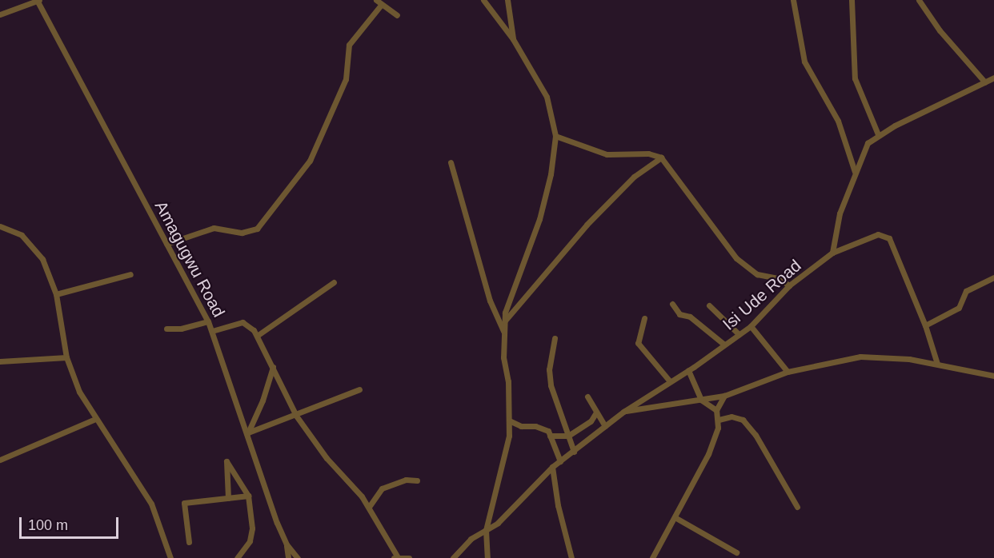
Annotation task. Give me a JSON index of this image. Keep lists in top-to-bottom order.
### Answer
{
  "streets": {
    "street": ["Amagugwu Road", "Isi Ude Road"]
  },
  "scale_bar": "100 m"
}
